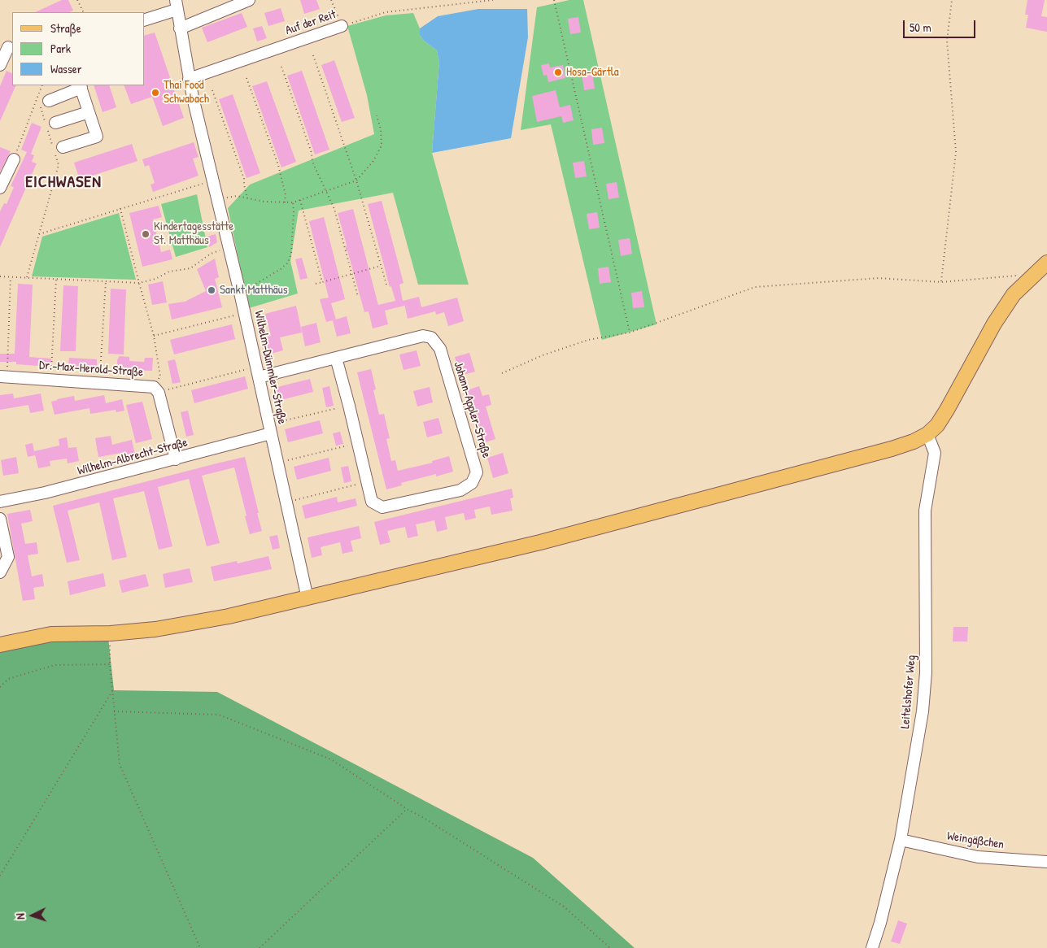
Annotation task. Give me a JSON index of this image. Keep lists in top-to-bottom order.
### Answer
{
  "streets": {
    "street": [
      "Auf der Reit",
      "Wilhelm-Dümmler-Straße",
      "Dr.-Max-Herold-Straße",
      "Johann-Appler-Straße",
      "Wilhelm-Albrecht-Straße",
      "Leitelshofer Weg",
      "Weingäßchen"
    ]
  },
  "crossings": [
    ["Auf der Reit", "Wilhelm-Dümmler-Straße"],
    ["Wilhelm-Dümmler-Straße", "Johann-Appler-Straße"],
    ["Wilhelm-Dümmler-Straße", "Wilhelm-Albrecht-Straße"],
    ["Leitelshofer Weg", "Weingäßchen"]
  ],
  "districts": ["EICHWASEN"],
  "places": [
    "Hosa-Gärtla",
    "Thai Food Schwabach",
    "Kindertagesstätte St. Matthäus",
    "Sankt Matthäus"
  ],
  "legend": ["Straße", "Park", "Wasser"],
  "scale_bar": "50 m",
  "north": "left"
}
